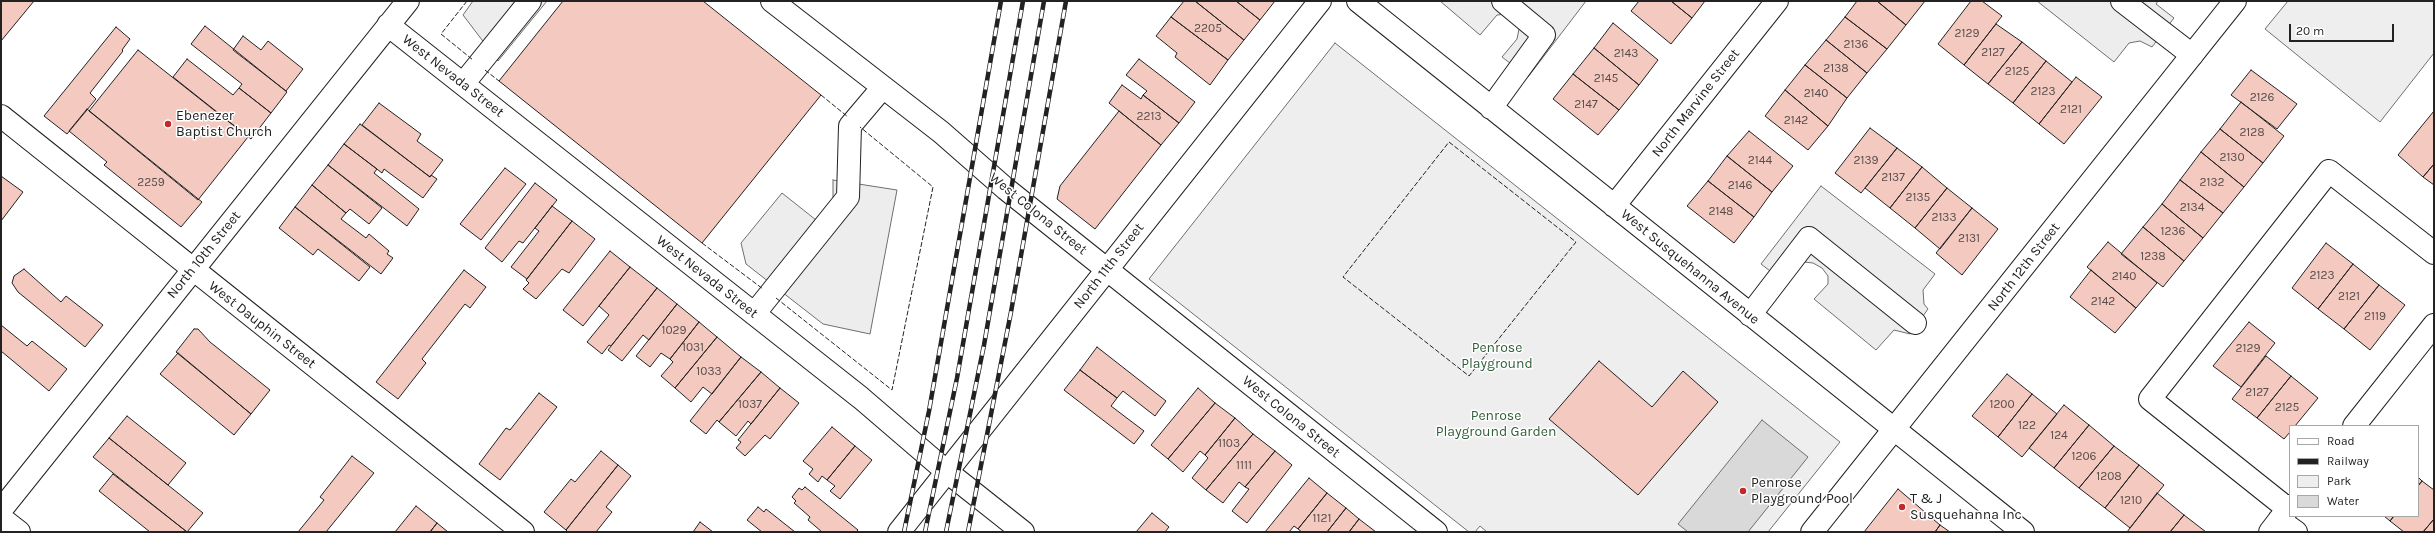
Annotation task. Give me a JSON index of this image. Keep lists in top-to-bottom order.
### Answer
{
  "streets": {
    "street": [
      "West Nevada Street",
      "North Marvine Street",
      "West Colona Street",
      "North 10th Street",
      "North 11th Street",
      "West Susquehanna Avenue",
      "North 12th Street",
      "West Dauphin Street"
    ]
  },
  "crossings": [
    ["West Nevada Street", "North 10th Street"],
    ["West Nevada Street", "North 11th Street"],
    ["North Marvine Street", "West Susquehanna Avenue"],
    ["West Colona Street", "North 11th Street"],
    ["North 10th Street", "West Dauphin Street"],
    ["West Susquehanna Avenue", "North 12th Street"]
  ],
  "parks": ["Penrose Playground", "Penrose Playground Garden"],
  "places": ["Ebenezer Baptist Church", "Penrose Playground Pool", "T & J Susquehanna Inc"],
  "house_numbers": [
    "2205",
    "2129",
    "2136",
    "2127",
    "2143",
    "2138",
    "2125",
    "2145",
    "2123",
    "2140",
    "2126",
    "2147",
    "2121",
    "2213",
    "2142",
    "2128",
    "2130",
    "2144",
    "2139",
    "2137",
    "2259",
    "2132",
    "2146",
    "2135",
    "2134",
    "2148",
    "2133",
    "1236",
    "2131",
    "1238",
    "2123",
    "2140",
    "2121",
    "2142",
    "2119",
    "1029",
    "1031",
    "2129",
    "1033",
    "2127",
    "1037",
    "1200",
    "2125",
    "122",
    "124",
    "1103",
    "1206",
    "1111",
    "1208",
    "1210",
    "1121"
  ],
  "legend": [
    "Road",
    "Railway",
    "Park",
    "Water"
  ],
  "scale_bar": "20 m"
}
